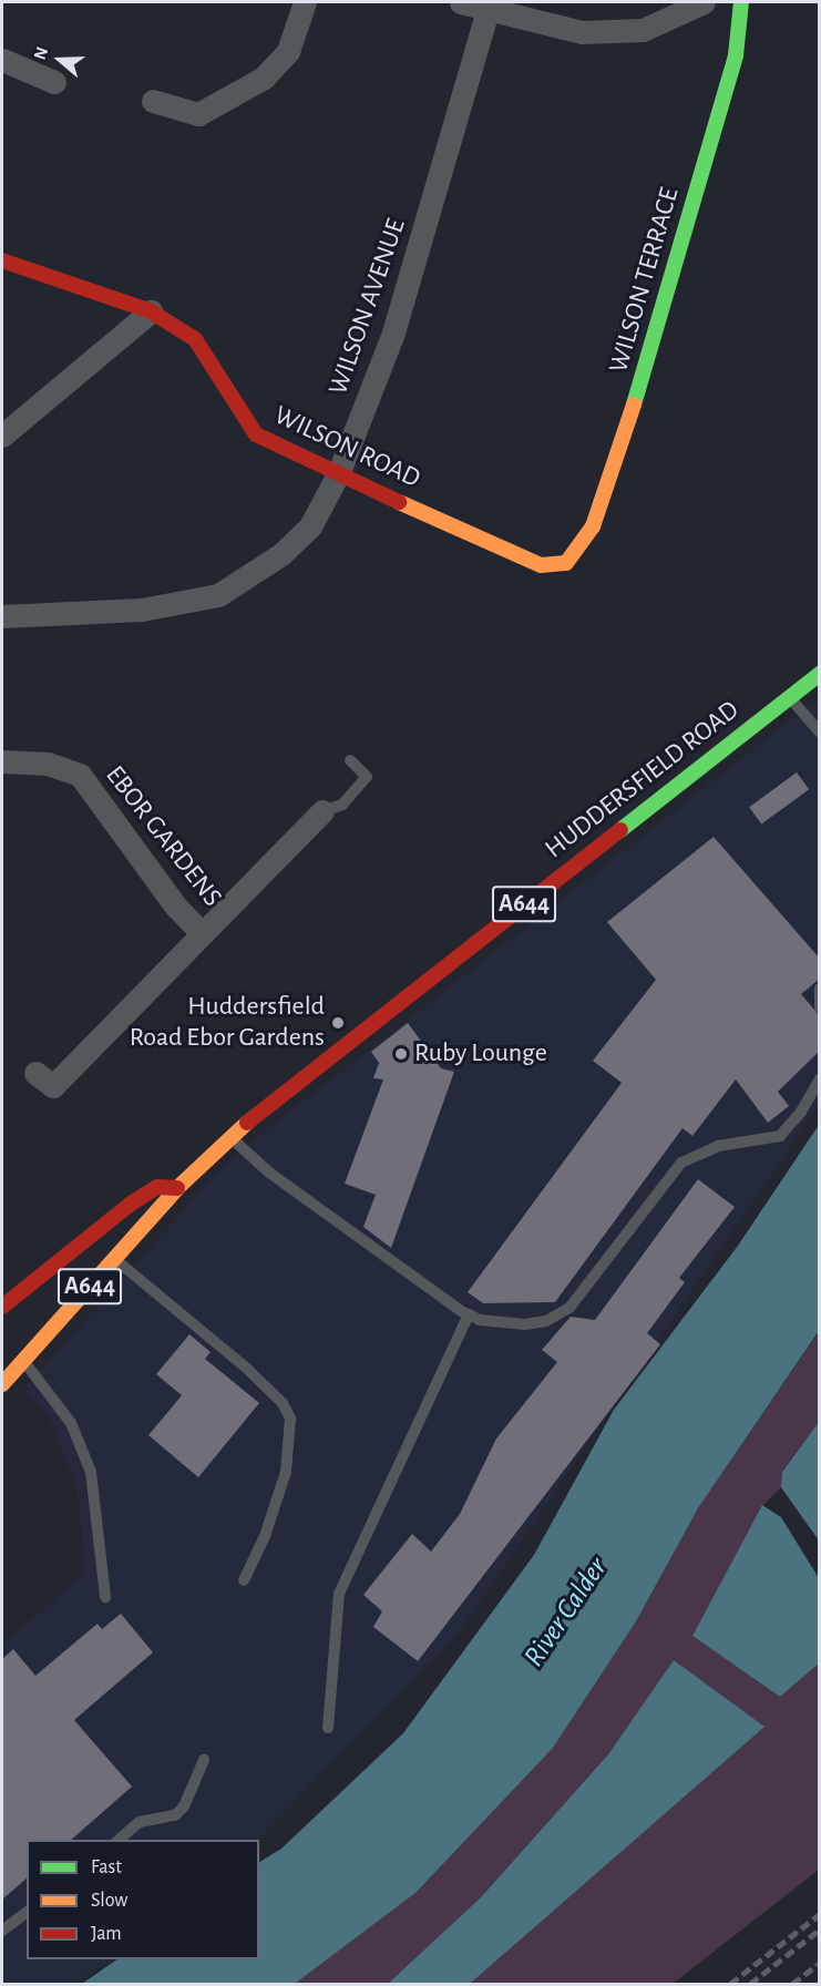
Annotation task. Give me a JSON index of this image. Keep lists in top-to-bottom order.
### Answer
{
  "streets": {
    "main road": [
      "WILSON TERRACE",
      "WILSON ROAD",
      "HUDDERSFIELD ROAD",
      "A644"
    ],
    "street": ["WILSON AVENUE", "EBOR GARDENS"]
  },
  "crossings": [
    ["WILSON TERRACE", "WILSON ROAD"],
    ["WILSON AVENUE", "WILSON ROAD"]
  ],
  "water": ["River Calder"],
  "places": ["Huddersfield Road Ebor Gardens", "Ruby Lounge"],
  "legend": ["Fast", "Slow", "Jam"],
  "north": "left"
}
